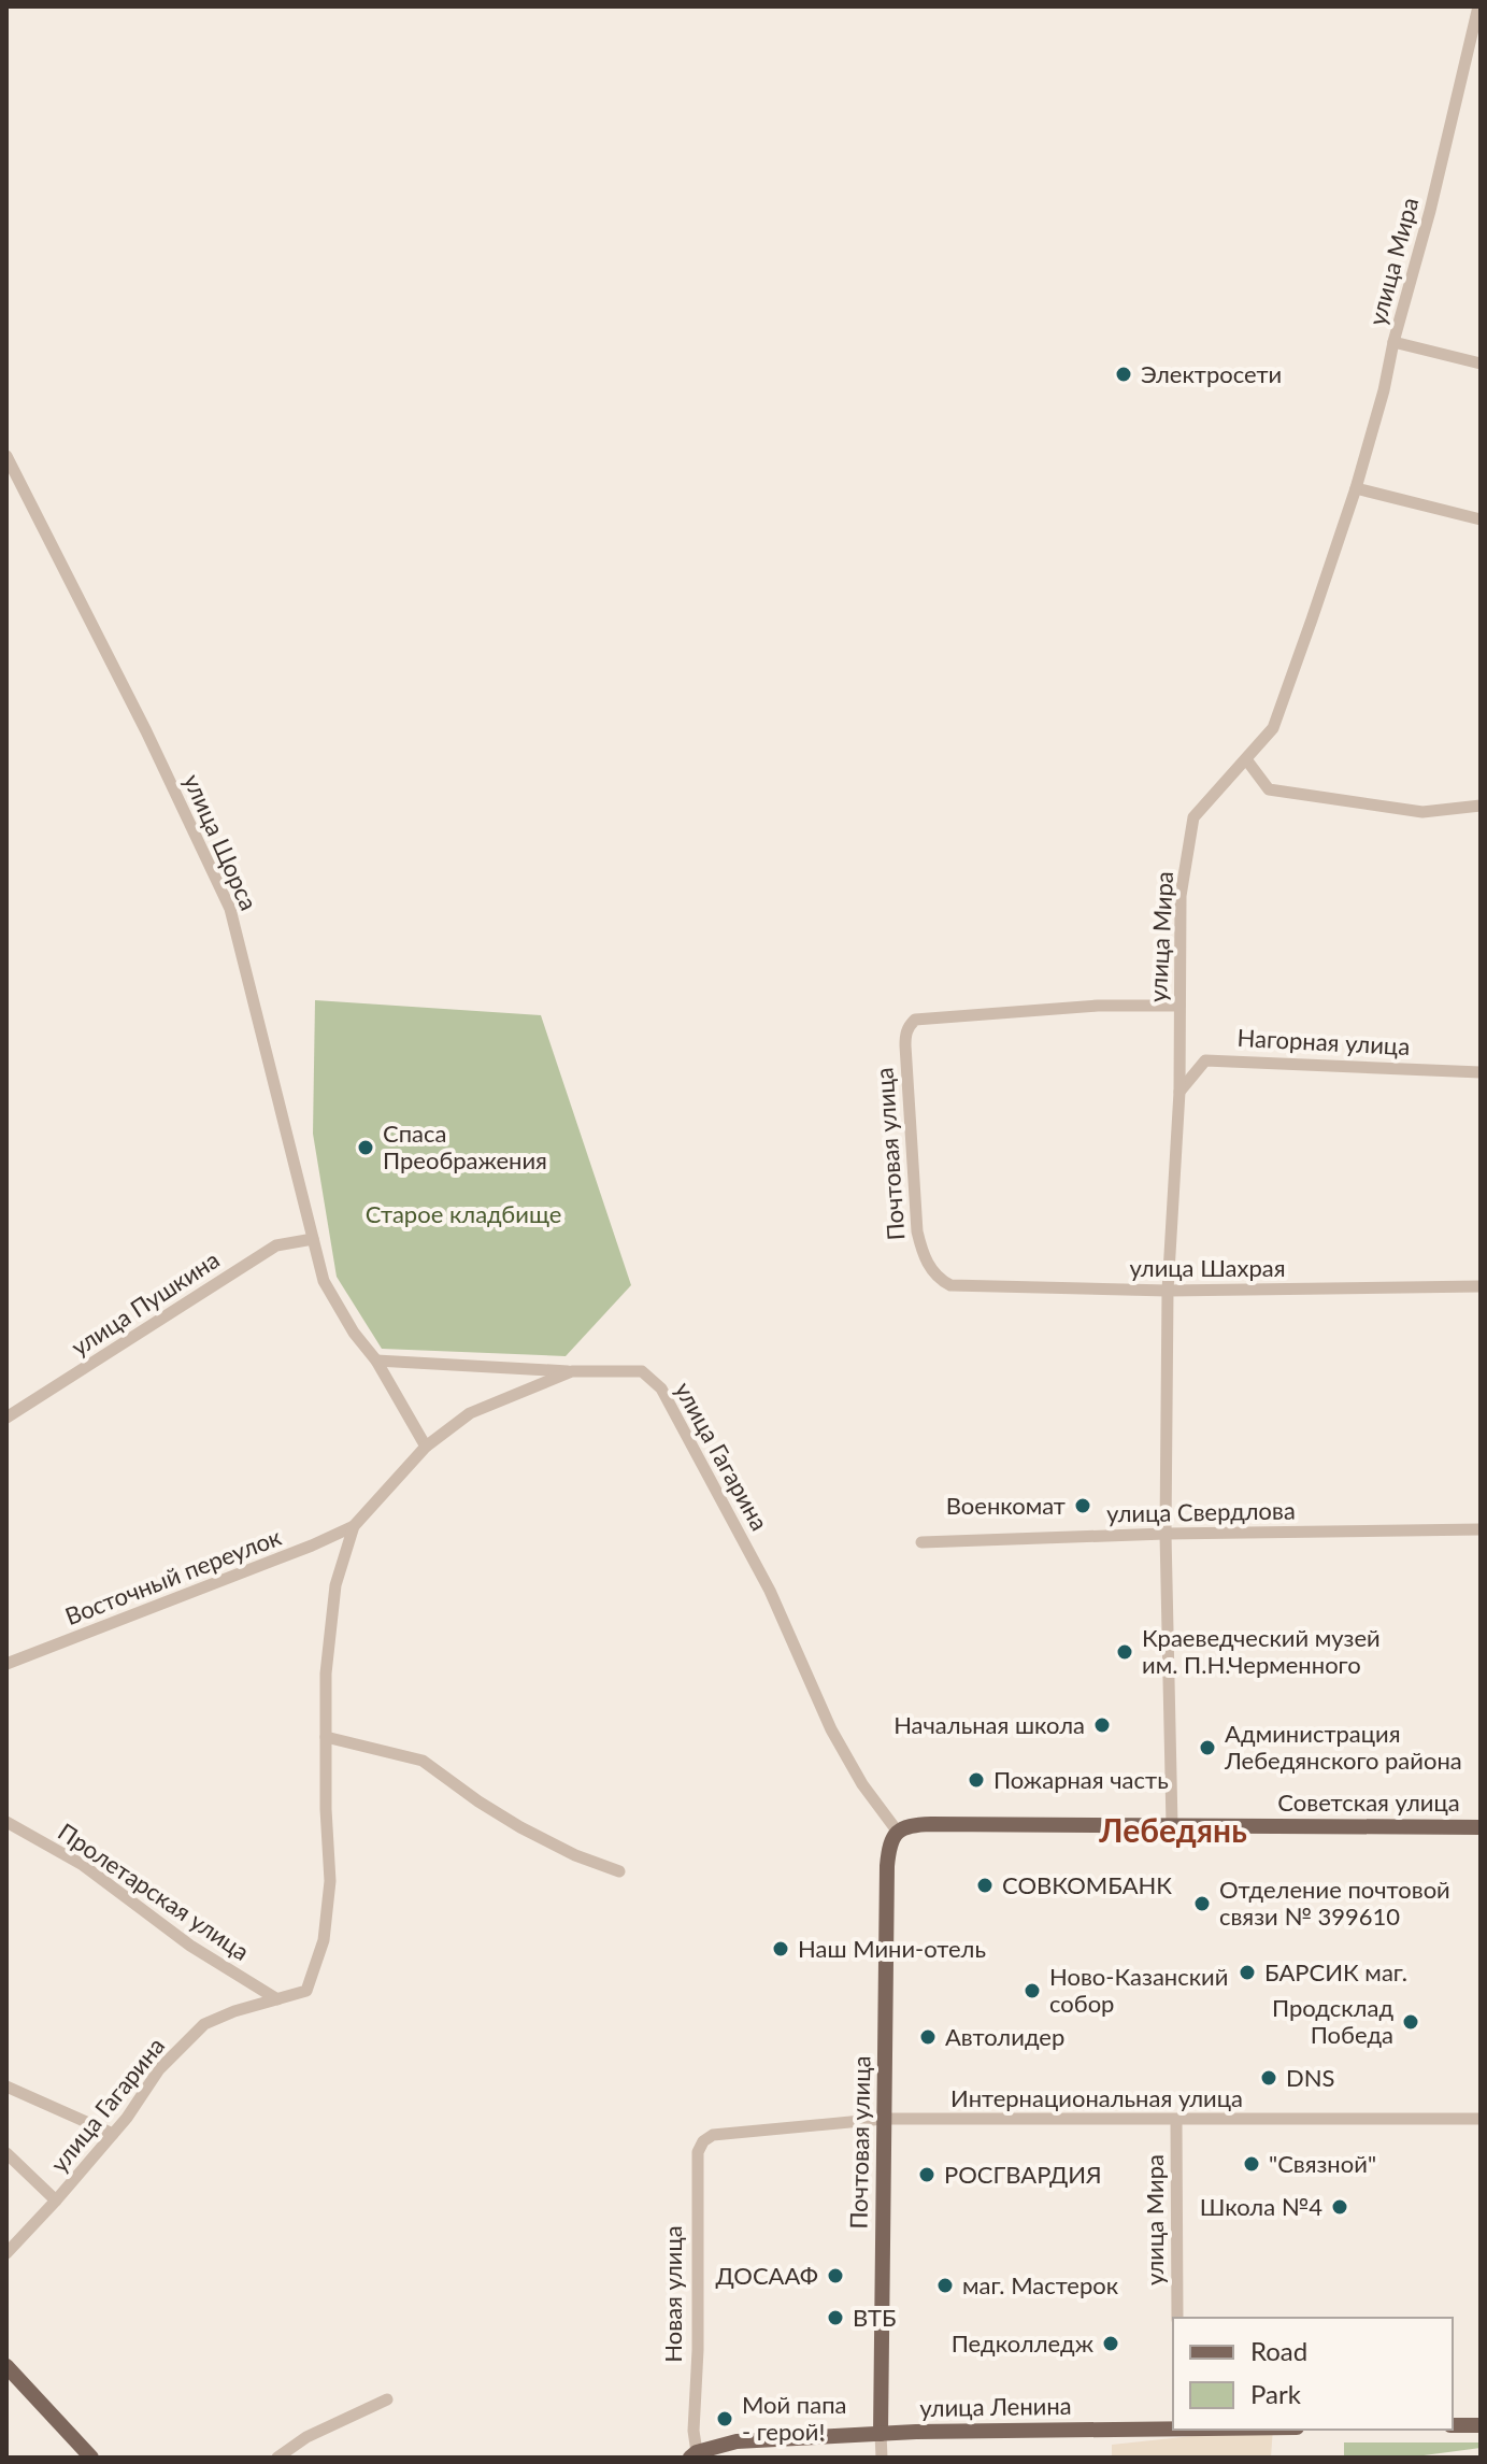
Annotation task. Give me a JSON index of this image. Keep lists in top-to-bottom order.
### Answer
{
  "streets": {
    "main road": ["Почтовая улица", "Советская улица", "улица Ленина"],
    "street": [
      "улица Мира",
      "улица Щорса",
      "Нагорная улица",
      "улица Шахрая",
      "улица Пушкина",
      "улица Гагарина",
      "улица Свердлова",
      "Восточный переулок",
      "Пролетарская улица",
      "Интернациональная улица",
      "Новая улица"
    ]
  },
  "crossings": [
    ["улица Мира", "Нагорная улица"],
    ["улица Мира", "Почтовая улица"],
    ["улица Мира", "улица Шахрая"],
    ["улица Мира", "улица Свердлова"],
    ["улица Мира", "Советская улица"],
    ["улица Мира", "Интернациональная улица"],
    ["улица Щорса", "улица Пушкина"],
    ["улица Щорса", "улица Гагарина"],
    ["Почтовая улица", "улица Шахрая"],
    ["Почтовая улица", "улица Гагарина"],
    ["Почтовая улица", "Советская улица"],
    ["Почтовая улица", "Интернациональная улица"],
    ["Почтовая улица", "улица Ленина"],
    ["улица Гагарина", "Восточный переулок"],
    ["улица Гагарина", "Советская улица"],
    ["улица Гагарина", "Пролетарская улица"],
    ["Интернациональная улица", "Новая улица"],
    ["Новая улица", "улица Ленина"]
  ],
  "districts": ["Лебедянь"],
  "parks": ["Старое кладбище"],
  "places": [
    "Электросети",
    "Спаса Преображения",
    "Военкомат",
    "Краеведческий музей им. П.Н.Черменного",
    "Начальная школа",
    "Администрация Лебедянского района",
    "Пожарная часть",
    "СОВКОМБАНК",
    "Отделение почтовой связи № 399610",
    "Наш Мини-отель",
    "БАРСИК маг.",
    "Ново-Казанский собор",
    "Продсклад Победа",
    "Автолидер",
    "DNS",
    "\"Связной\"",
    "РОСГВАРДИЯ",
    "Школа №4",
    "ДОСААФ",
    "маг. Мастерок",
    "ВТБ",
    "Педколледж",
    "Мой папа - герой!"
  ],
  "legend": ["Road", "Park"]
}
